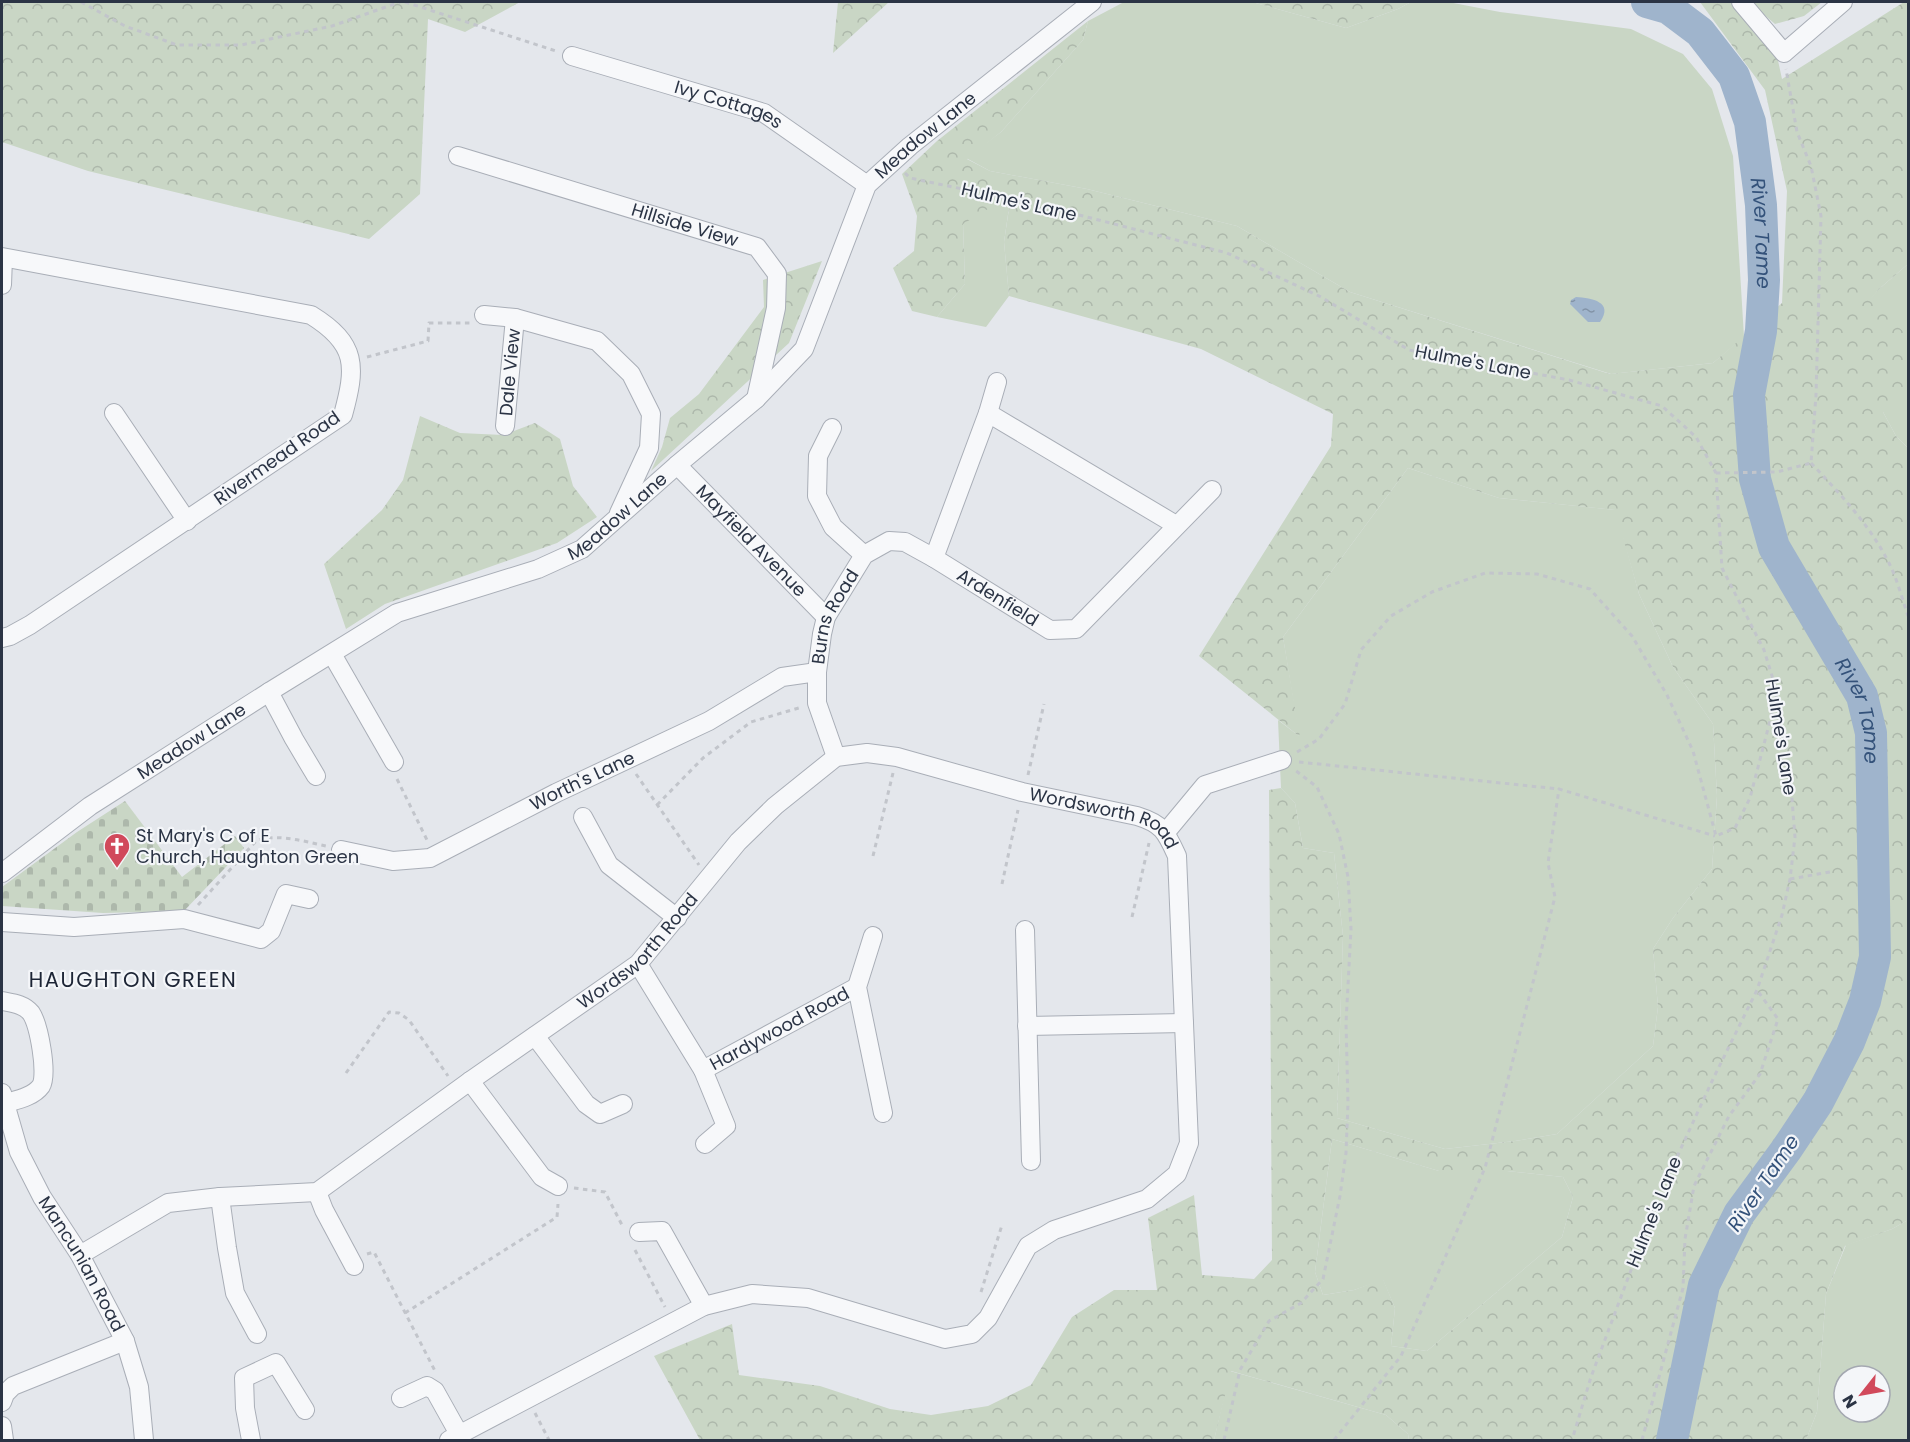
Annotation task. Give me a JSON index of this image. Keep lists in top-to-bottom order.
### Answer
{
  "streets": {
    "street": [
      "Ivy Cottages",
      "Meadow Lane",
      "Hillside View",
      "Dale View",
      "Rivermead Road",
      "Mayfield Avenue",
      "Ardenfield",
      "Burns Road",
      "Worth's Lane",
      "Wordsworth Road",
      "Hardywood Road",
      "Mancunian Road"
    ],
    "path": ["Hulme's Lane"]
  },
  "crossings": [
    ["Ivy Cottages", "Meadow Lane"],
    ["Meadow Lane", "Hulme's Lane"],
    ["Meadow Lane", "Hillside View"],
    ["Meadow Lane", "Dale View"],
    ["Meadow Lane", "Mayfield Avenue"],
    ["Mayfield Avenue", "Burns Road"],
    ["Ardenfield", "Burns Road"],
    ["Burns Road", "Worth's Lane"],
    ["Burns Road", "Wordsworth Road"]
  ],
  "districts": ["HAUGHTON GREEN"],
  "water": ["River Tame"],
  "places": {
    "church": ["St Mary's C of E Church, Haughton Green"]
  },
  "north": "bottom left"
}
